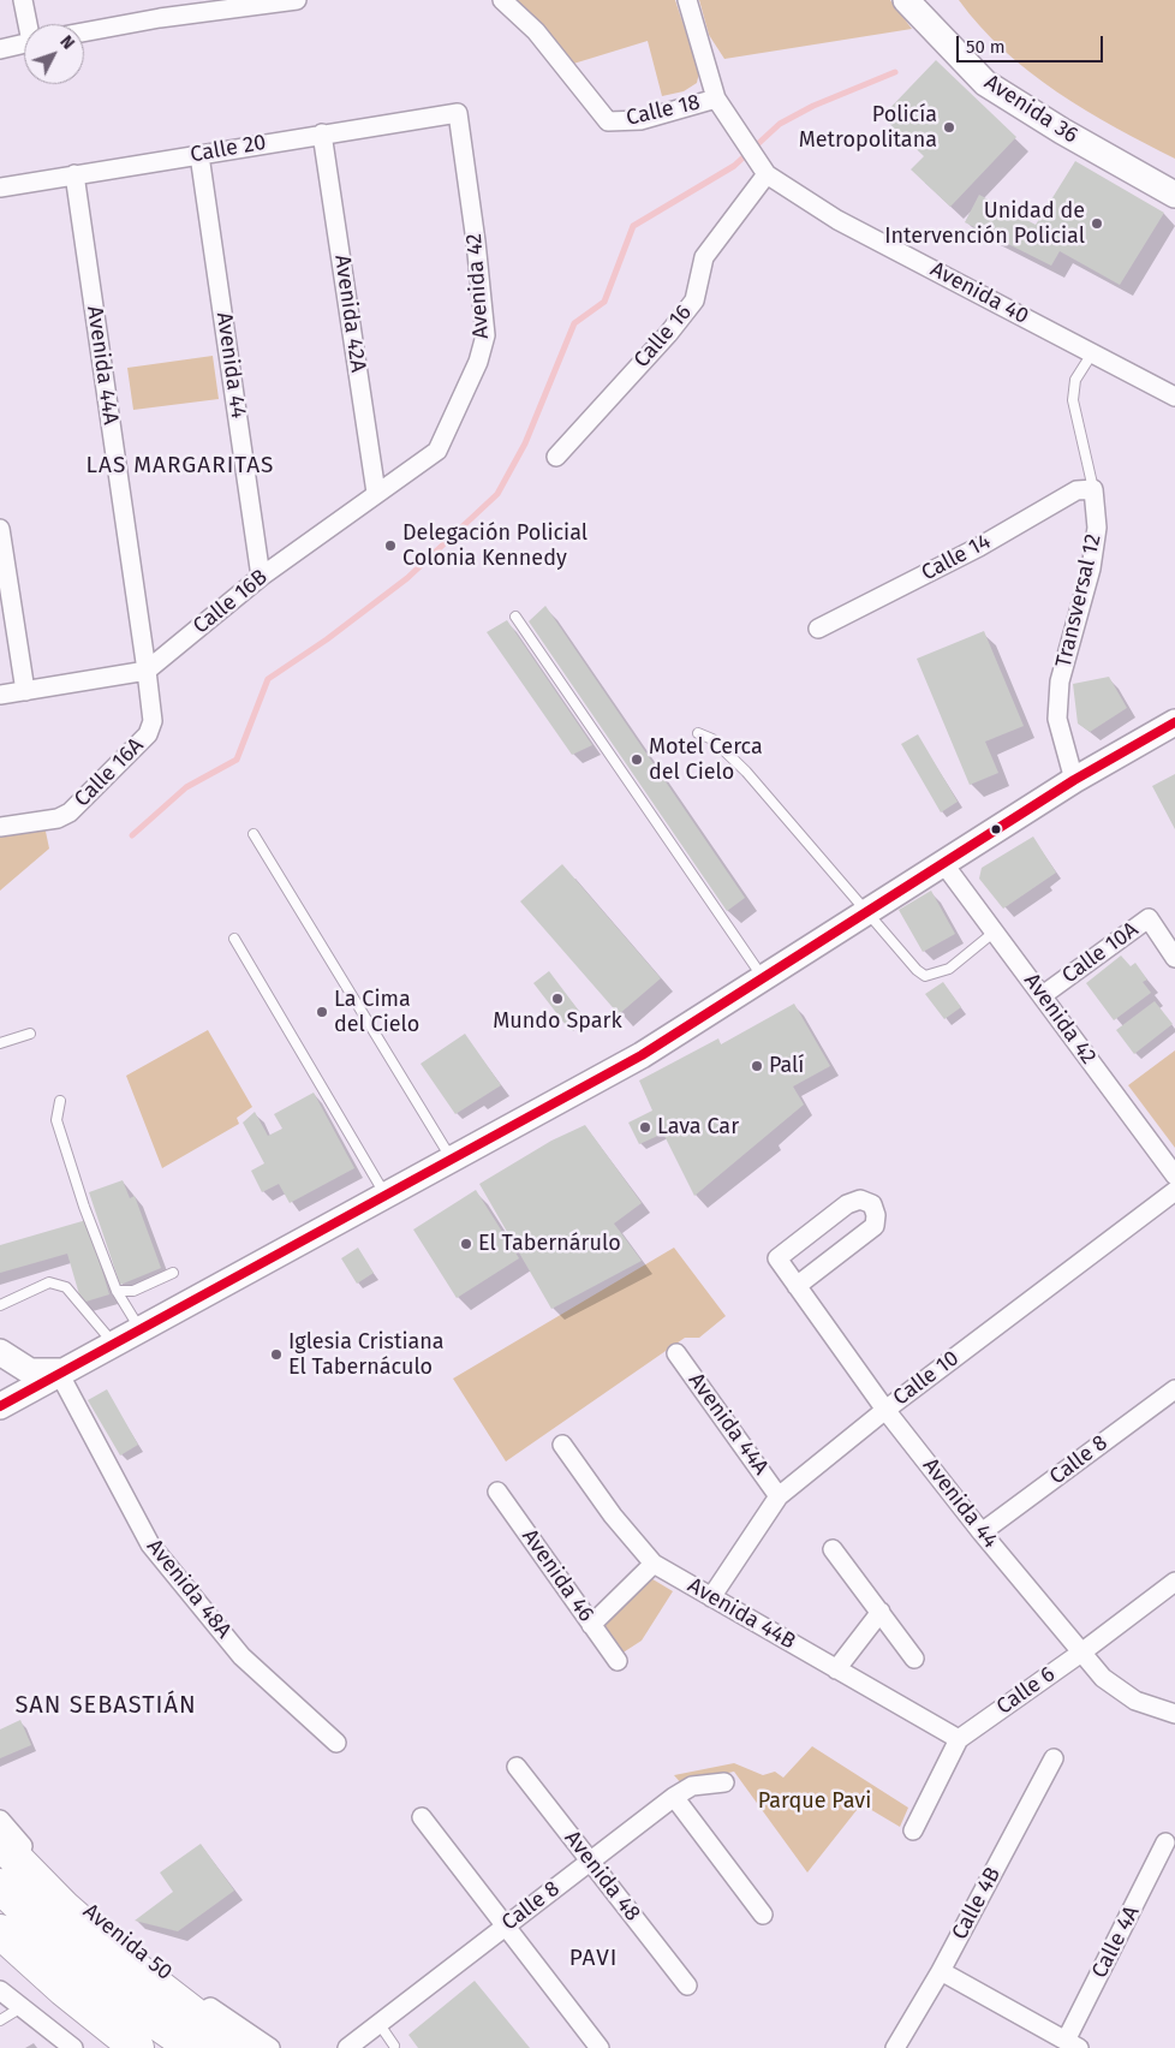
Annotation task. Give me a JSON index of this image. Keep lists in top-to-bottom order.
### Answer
{
  "streets": {
    "main road": ["Avenida 36"],
    "street": [
      "Calle 18",
      "Calle 20",
      "Avenida 42",
      "Avenida 40",
      "Avenida 42A",
      "Calle 16",
      "Avenida 44A",
      "Avenida 44",
      "Calle 14",
      "Transversal 12",
      "Calle 16B",
      "Calle 16A",
      "Calle 10A",
      "Calle 10",
      "Calle 8",
      "Avenida 46",
      "Avenida 48A",
      "Avenida 44B",
      "Calle 6",
      "Avenida 48",
      "Calle 4B",
      "Avenida 50",
      "Calle 4A"
    ]
  },
  "crossings": [
    ["Calle 18", "Avenida 40"],
    ["Calle 20", "Avenida 42"],
    ["Calle 20", "Avenida 42A"],
    ["Calle 20", "Avenida 44A"],
    ["Calle 20", "Avenida 44"],
    ["Avenida 42", "Calle 16B"],
    ["Avenida 42", "Calle 10A"],
    ["Avenida 40", "Calle 16"],
    ["Avenida 40", "Transversal 12"],
    ["Avenida 42A", "Calle 16B"],
    ["Avenida 44A", "Calle 16B"],
    ["Avenida 44A", "Calle 16A"],
    ["Avenida 44A", "Calle 10"],
    ["Avenida 44", "Calle 16B"],
    ["Avenida 44", "Calle 10"],
    ["Avenida 44", "Calle 8"],
    ["Avenida 44", "Calle 6"],
    ["Calle 14", "Transversal 12"],
    ["Calle 10", "Avenida 44B"],
    ["Calle 8", "Avenida 48"],
    ["Avenida 44B", "Calle 6"]
  ],
  "districts": ["LAS MARGARITAS", "SAN SEBASTIÁN", "PAVI"],
  "parks": ["Parque Pavi"],
  "places": [
    "Policía Metropolitana",
    "Unidad de Intervención Policial",
    "Delegación Policial Colonia Kennedy",
    "Motel Cerca del Cielo",
    "Mundo Spark",
    "La Cima del Cielo",
    "Palí",
    "Lava Car",
    "El Tabernárulo",
    "Iglesia Cristiana El Tabernáculo"
  ],
  "scale_bar": "50 m",
  "north": "top right"
}
